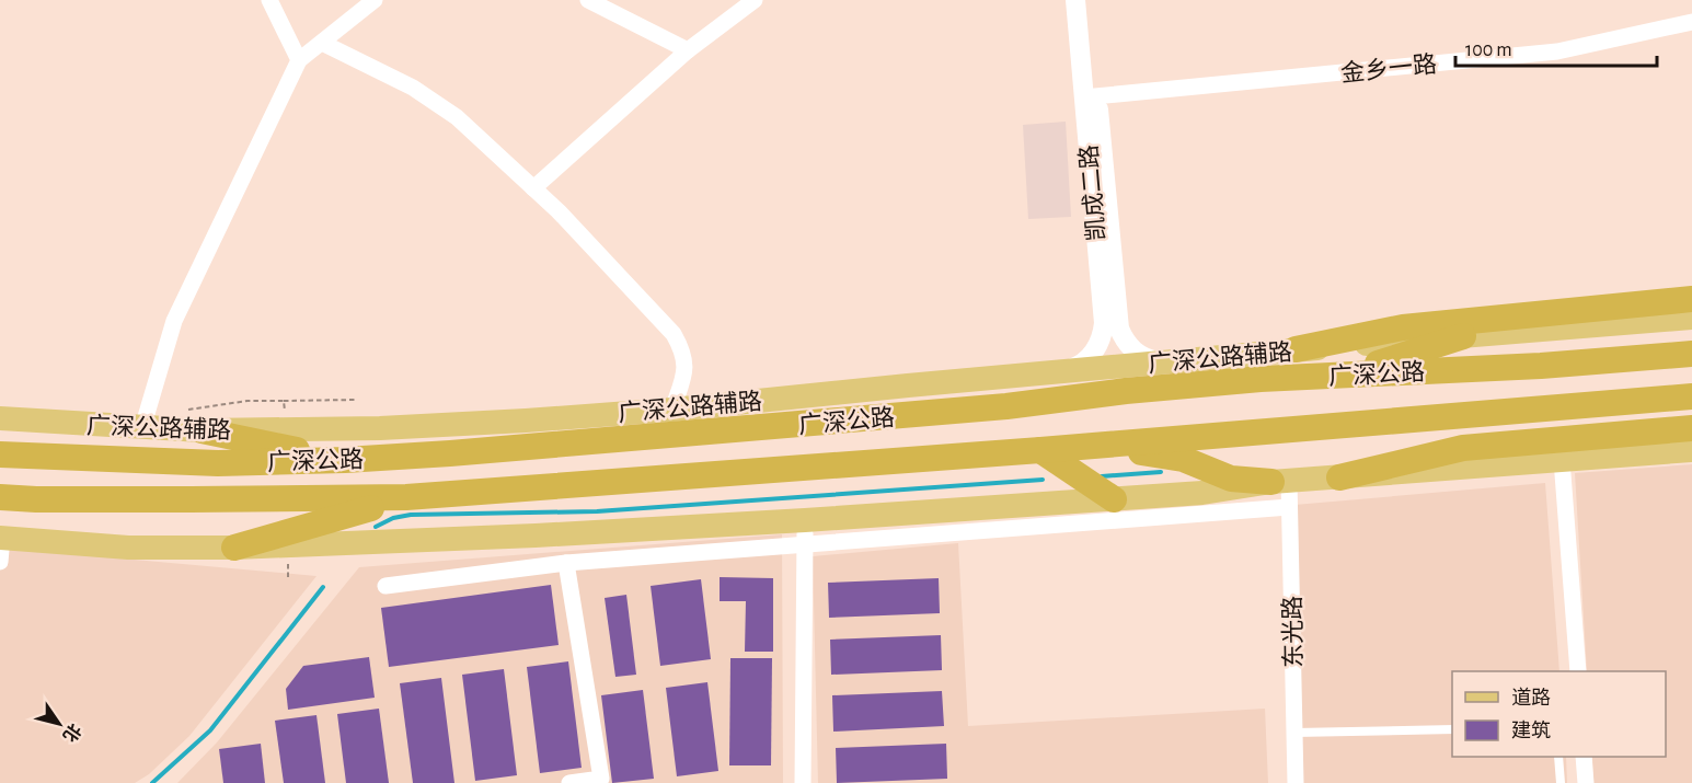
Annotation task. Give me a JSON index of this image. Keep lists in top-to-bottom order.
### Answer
{
  "streets": {
    "highway": ["广深公路"],
    "main road": ["广深公路辅路"],
    "street": ["金乡一路", "凯成二路", "东光路"]
  },
  "crossings": [
    ["金乡一路", "凯成二路"],
    ["凯成二路", "广深公路辅路"]
  ],
  "legend": ["道路", "建筑"],
  "scale_bar": "100 m",
  "north": "bottom right"
}
